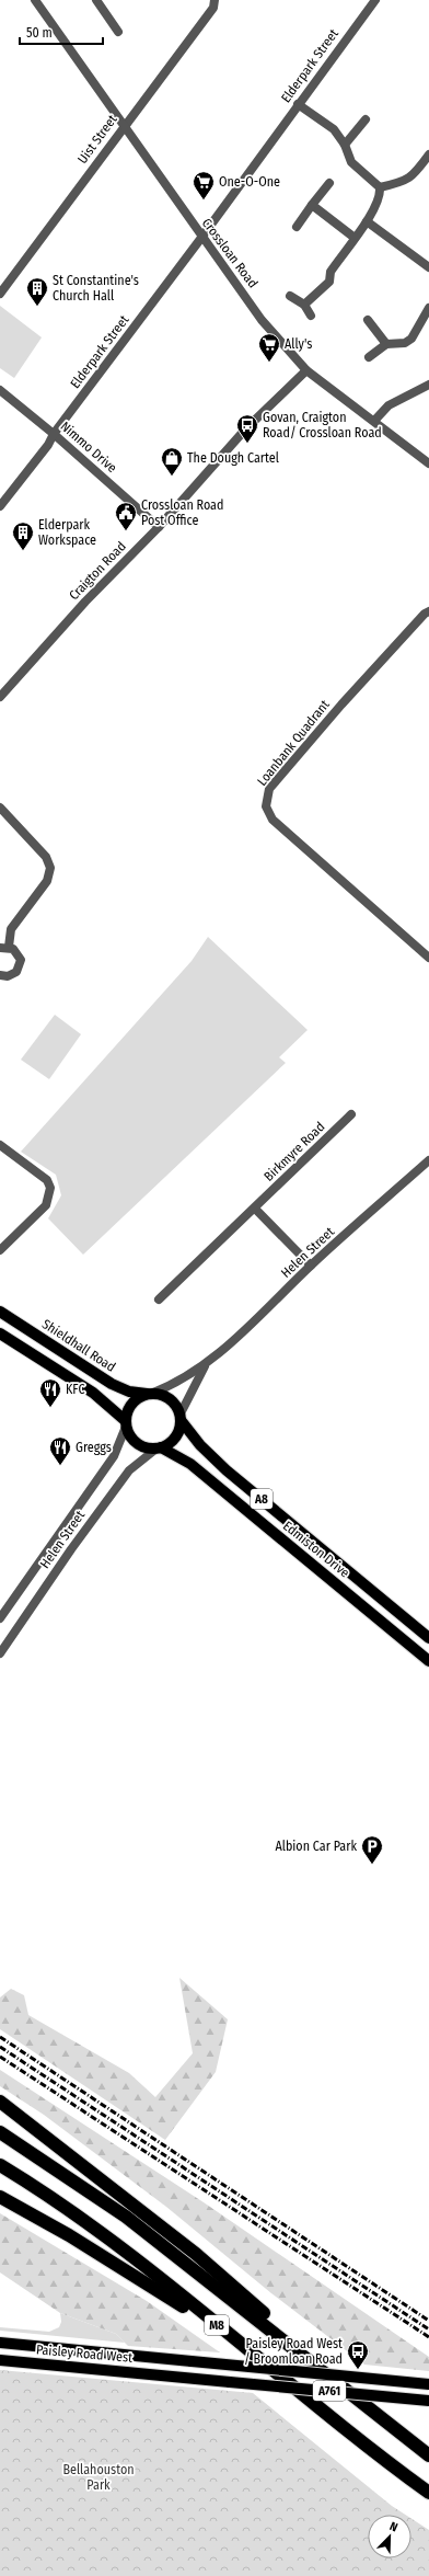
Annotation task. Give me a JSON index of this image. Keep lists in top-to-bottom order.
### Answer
{
  "streets": {
    "highway": ["M8"],
    "main road": [
      "Shieldhall Road",
      "A8",
      "Edmiston Drive",
      "Paisley Road West",
      "A761"
    ],
    "street": [
      "Elderpark Street",
      "Uist Street",
      "Crossloan Road",
      "Nimmo Drive",
      "Craigton Road",
      "Loanbank Quadrant",
      "Birkmyre Road",
      "Helen Street"
    ]
  },
  "crossings": [
    ["Elderpark Street", "Crossloan Road"],
    ["Elderpark Street", "Nimmo Drive"],
    ["Uist Street", "Crossloan Road"],
    ["Crossloan Road", "Craigton Road"],
    ["Nimmo Drive", "Craigton Road"],
    ["Helen Street", "Shieldhall Road"],
    ["Helen Street", "Edmiston Drive"],
    ["Shieldhall Road", "Edmiston Drive"]
  ],
  "parks": ["Bellahouston Park"],
  "places": {
    "supermarket": ["One-O-One", "Ally's"],
    "building": ["St Constantine's Church Hall", "Elderpark Workspace"],
    "bus stop": ["Govan, Craigton Road/ Crossloan Road", "Paisley Road West / Broomloan Road"],
    "shop": ["The Dough Cartel"],
    "public building": ["Crossloan Road Post Office"],
    "restaurant": ["KFC", "Greggs"],
    "parking": ["Albion Car Park"]
  },
  "scale_bar": "50 m",
  "north": "top right"
}
